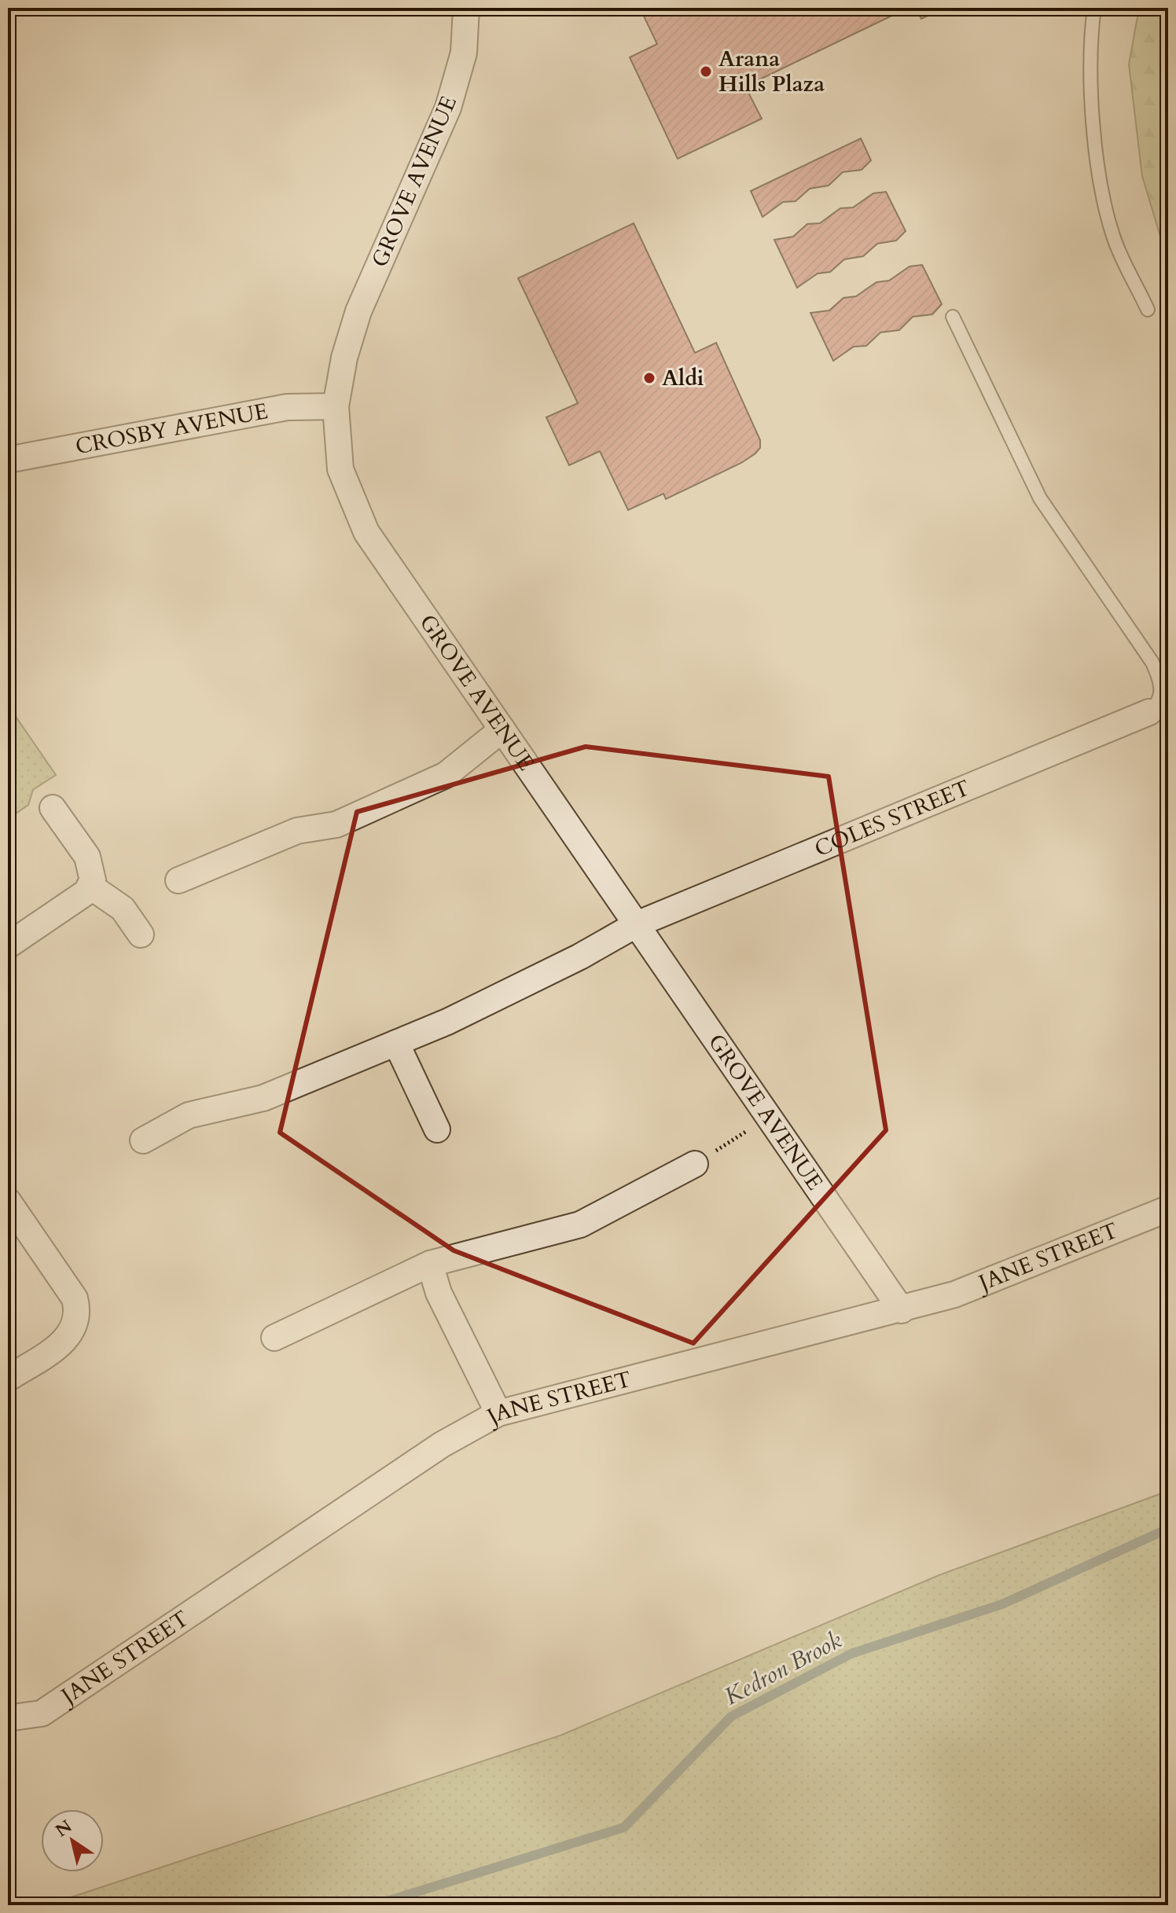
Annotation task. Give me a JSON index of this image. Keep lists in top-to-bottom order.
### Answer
{
  "streets": {
    "street": [
      "GROVE AVENUE",
      "CROSBY AVENUE",
      "COLES STREET",
      "JANE STREET"
    ]
  },
  "crossings": [
    ["GROVE AVENUE", "CROSBY AVENUE"],
    ["GROVE AVENUE", "COLES STREET"],
    ["GROVE AVENUE", "JANE STREET"]
  ],
  "water": ["Kedron Brook"],
  "places": ["Arana Hills Plaza", "Aldi"],
  "north": "top left"
}
